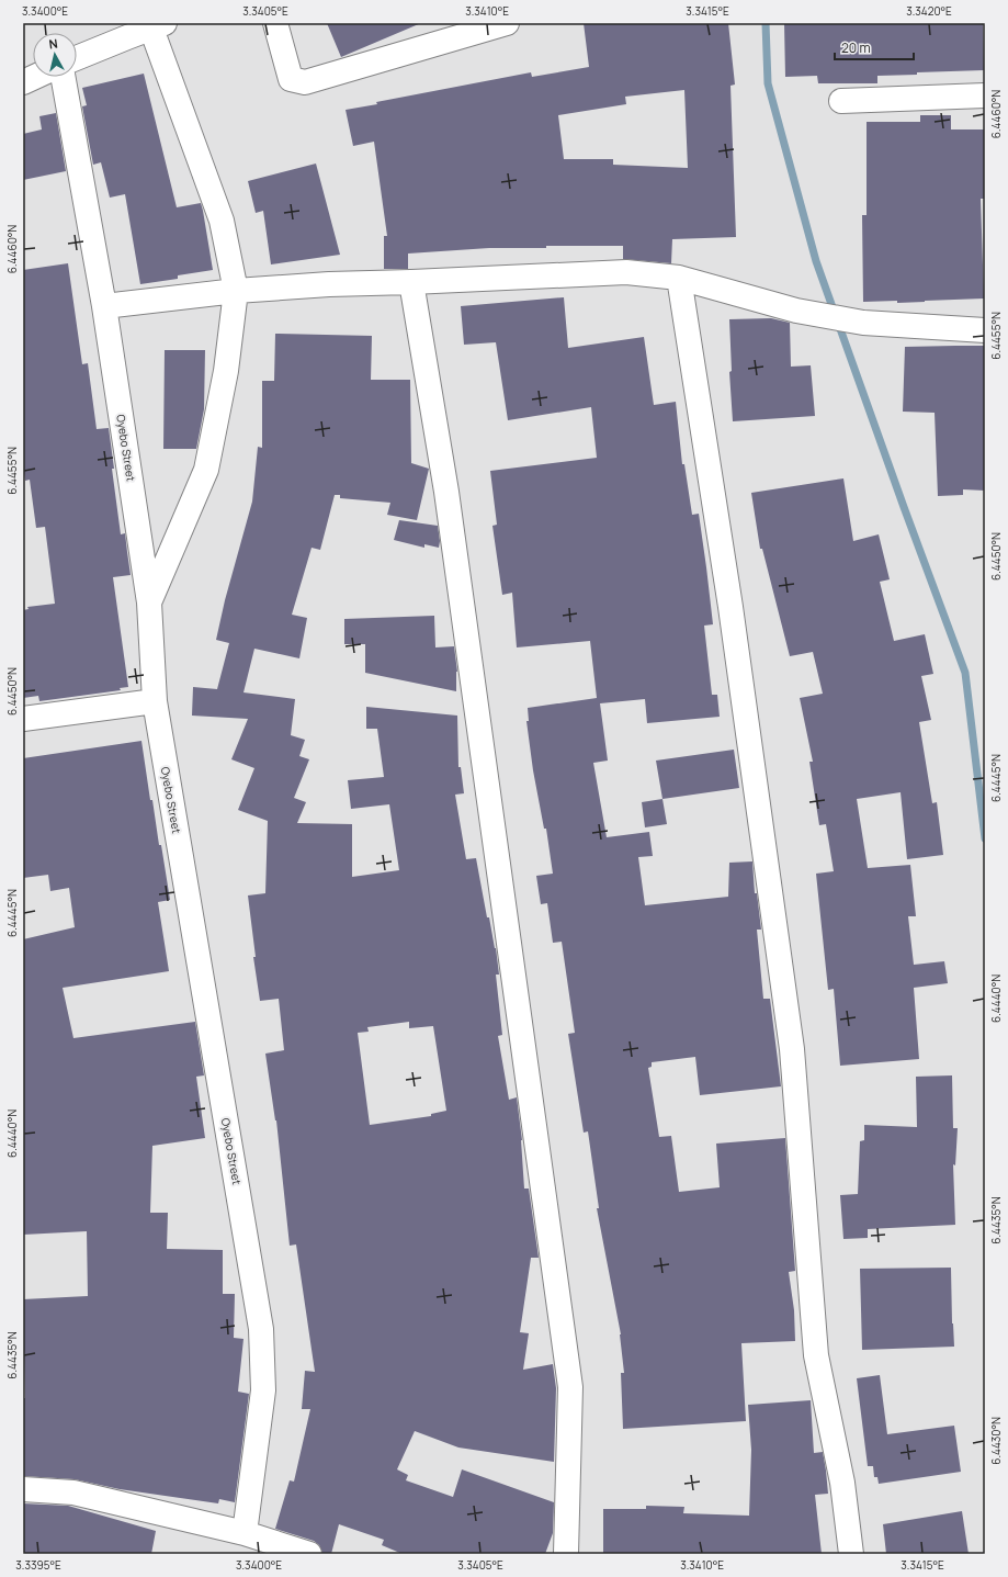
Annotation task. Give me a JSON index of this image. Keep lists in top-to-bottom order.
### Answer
{
  "streets": {
    "street": ["Oyebo Street"]
  },
  "scale_bar": "20 m",
  "north": "top",
  "coordinates": [
    "3.3400°E",
    "3.3405°E",
    "3.3410°E",
    "3.3415°E",
    "3.3420°E",
    "6.4460°N",
    "6.4455°N",
    "6.4450°N",
    "6.4445°N",
    "6.4440°N",
    "6.4435°N",
    "6.4430°N",
    "3.3395°E"
  ]
}
